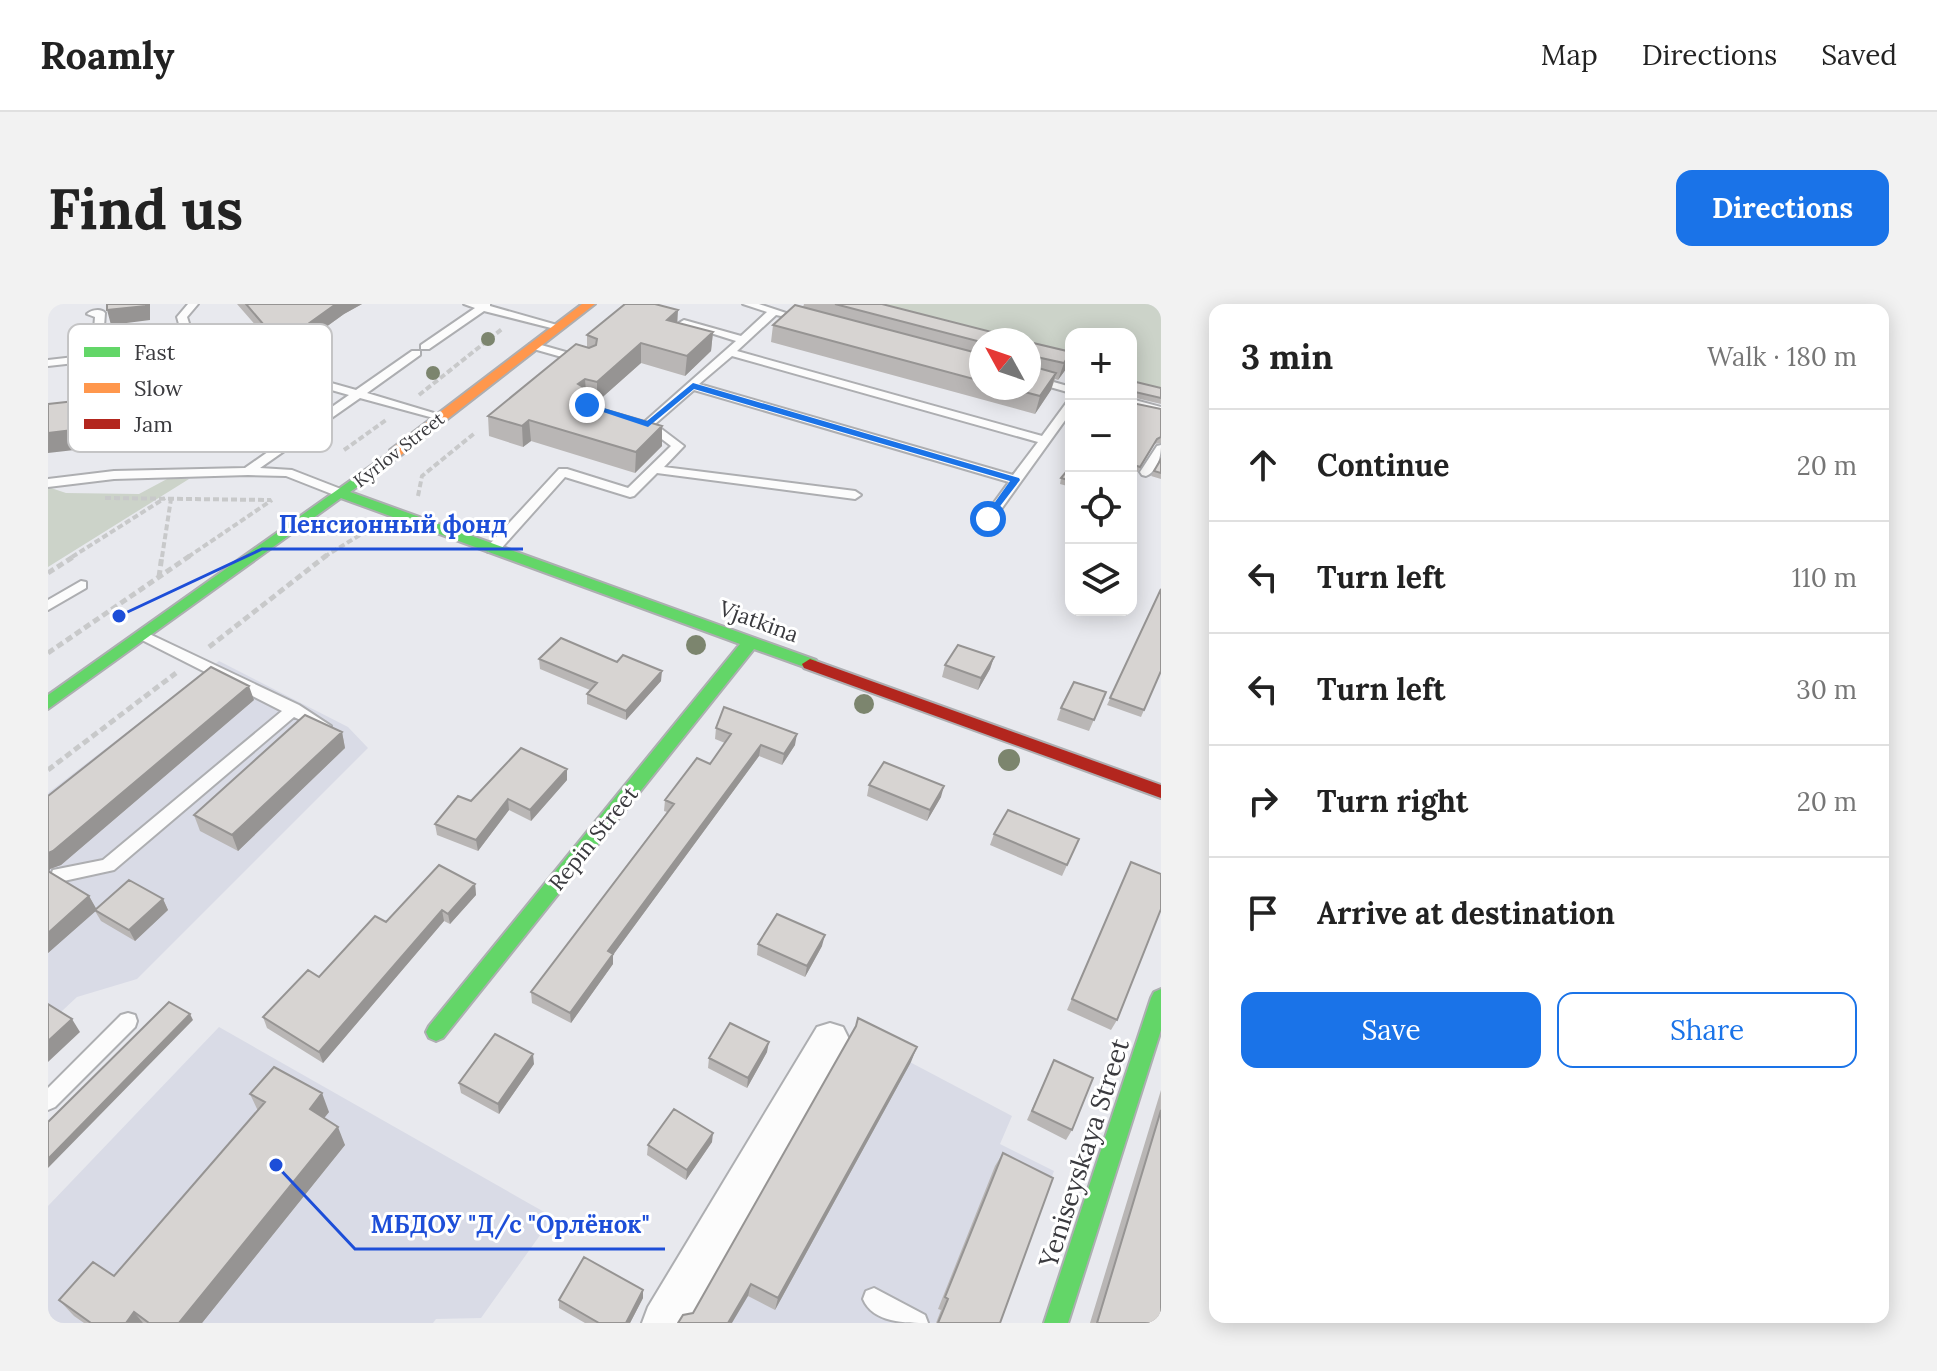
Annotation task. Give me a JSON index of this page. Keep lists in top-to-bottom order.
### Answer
{
  "streets": {
    "street": [
      "Kyrlov Street",
      "Vjatkina",
      "Repin Street",
      "Yeniseyskaya Street"
    ]
  },
  "crossings": [
    ["Kyrlov Street", "Vjatkina"],
    ["Vjatkina", "Repin Street"]
  ],
  "places": ["Пенсионный фонд", "МБДОУ \"Д/с \"Орлёнок\""],
  "legend": ["Fast", "Slow", "Jam"],
  "north": "top left",
  "page": {
    "header": "Roamly",
    "nav": ["Map", "Directions", "Saved"],
    "buttons": [
      "Directions",
      ["Save", "Share"]
    ],
    "title": "Find us",
    "heading": ["3 min", "Walk · 180 m"],
    "map_buttons": ["+", "−"],
    "list": [
      ["Continue", "20 m"],
      ["Turn left", "110 m"],
      ["Turn left", "30 m"],
      ["Turn right", "20 m"],
      "Arrive at destination"
    ]
  }
}
